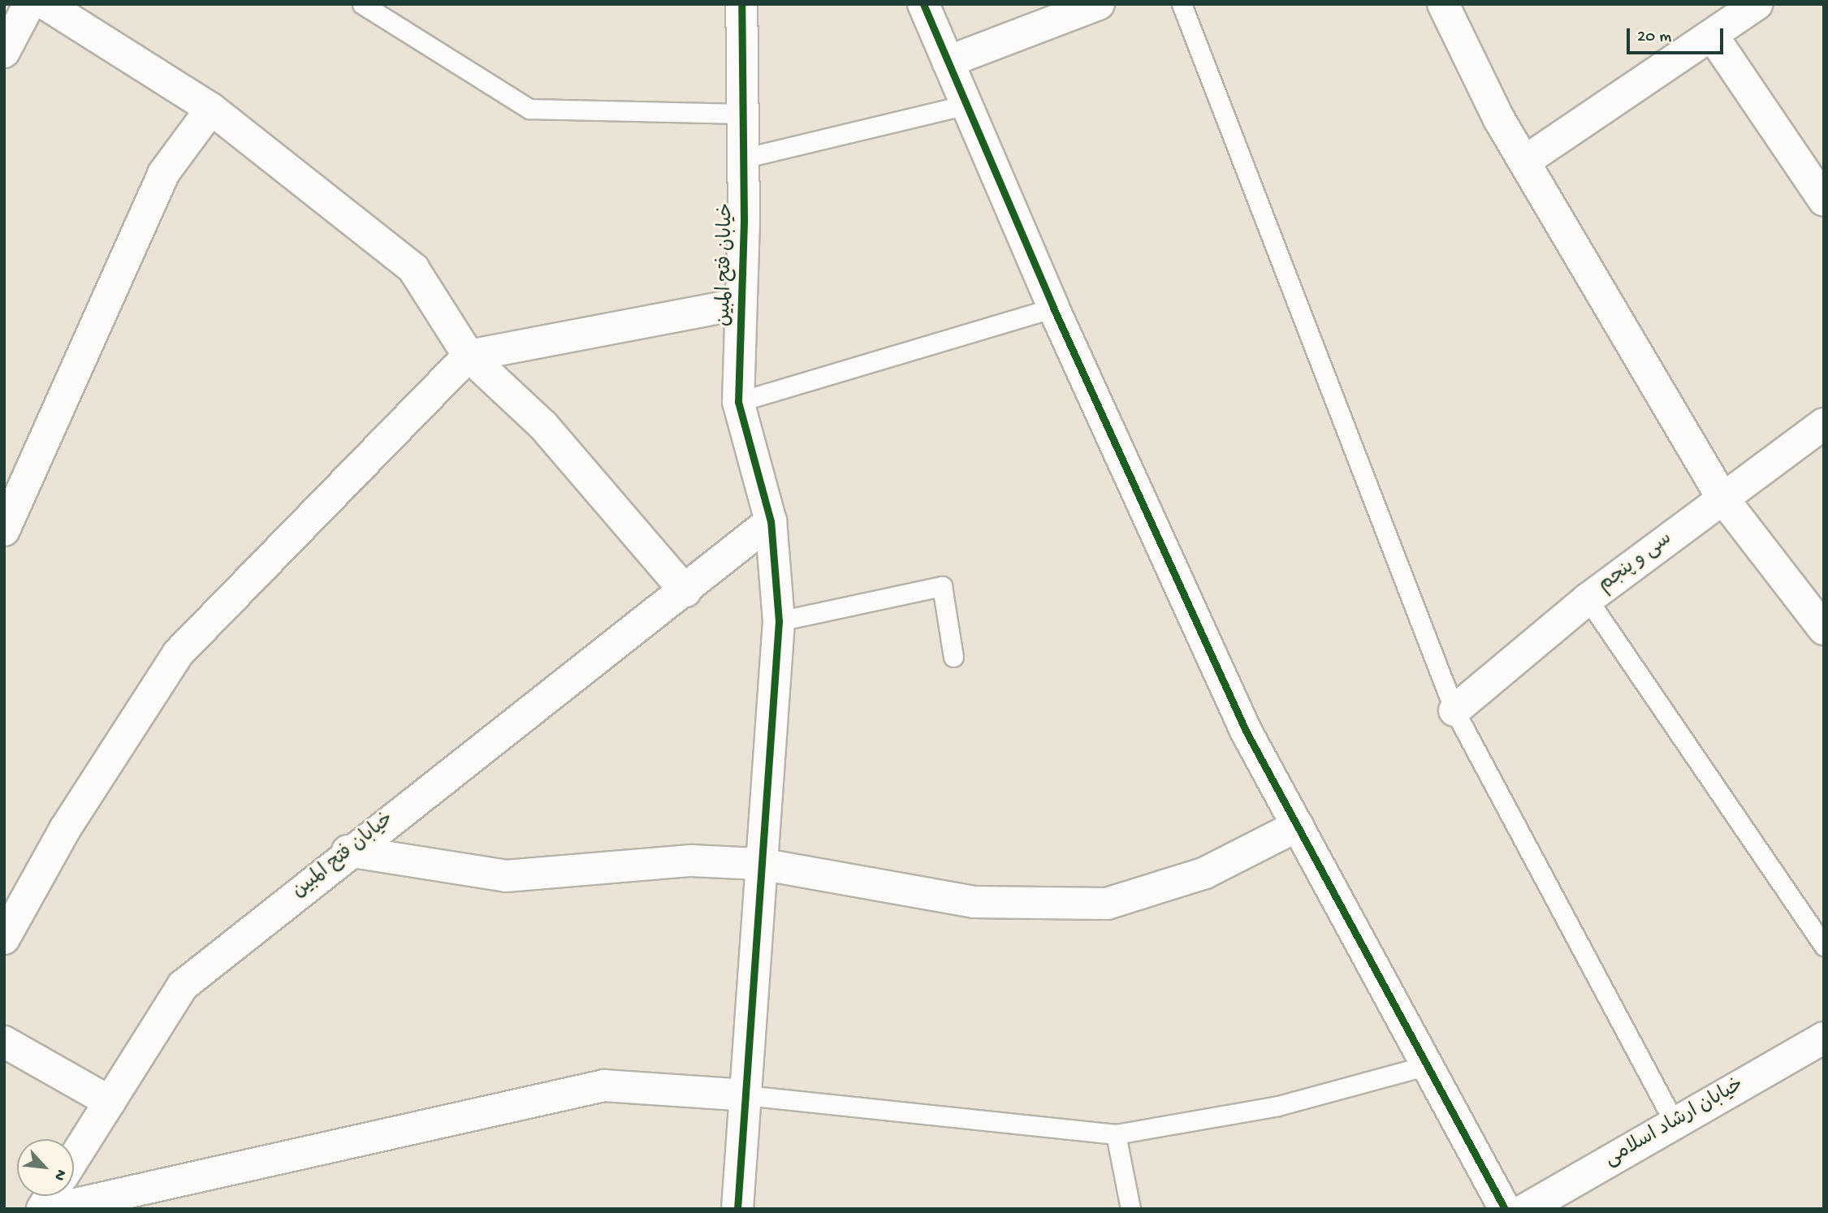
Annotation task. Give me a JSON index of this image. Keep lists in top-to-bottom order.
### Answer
{
  "streets": {
    "street": ["خیابان فتح المبین", "سی و پنجم", "خیابان ارشاد اسلامی"]
  },
  "scale_bar": "20 m",
  "north": "bottom right"
}
